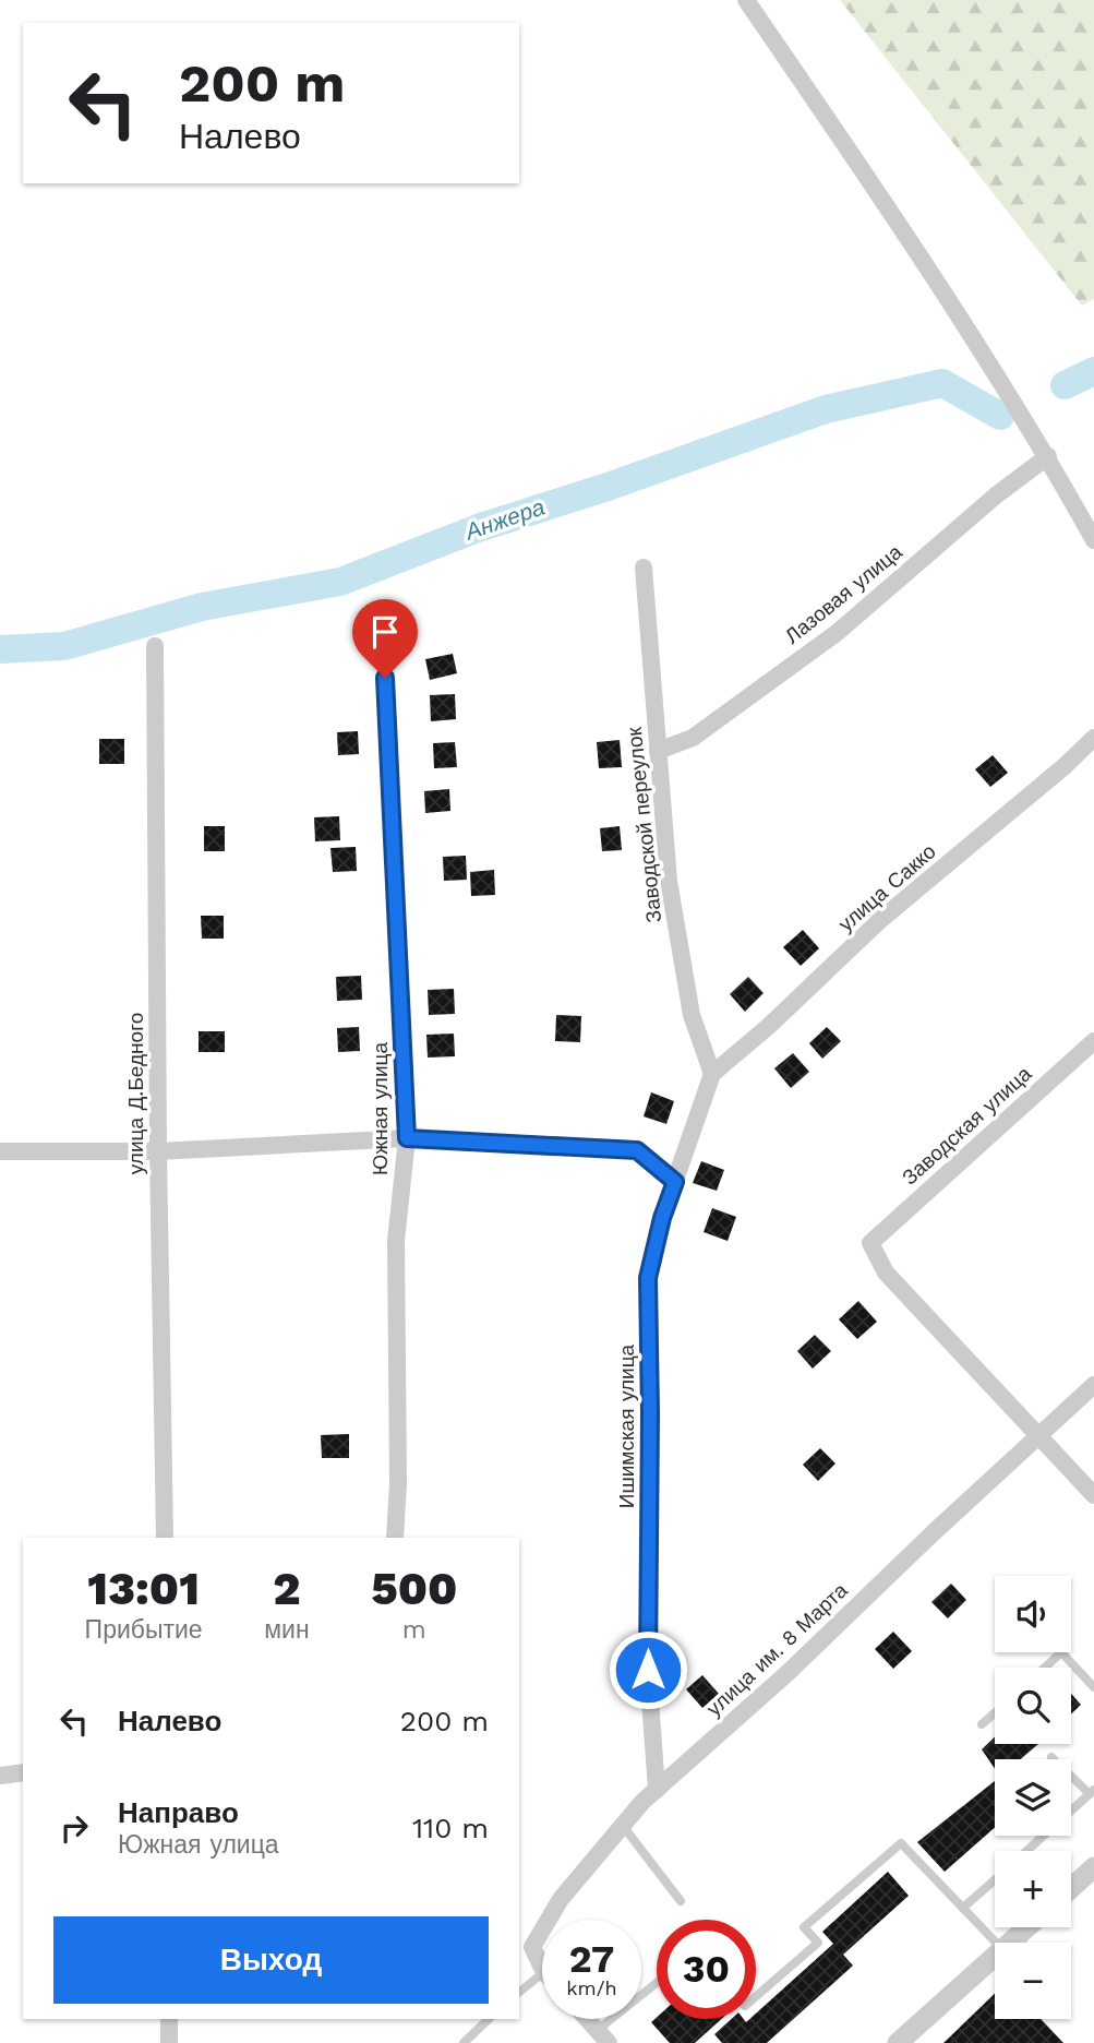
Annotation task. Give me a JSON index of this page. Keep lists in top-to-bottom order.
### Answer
{
  "streets": {
    "street": [
      "Лазовая улица",
      "Заводской переулок",
      "улица Сакко",
      "улица Д.Бедного",
      "Южная улица",
      "Заводская улица",
      "Ишимская улица",
      "улица им. 8 Марта"
    ]
  },
  "crossings": [
    ["Лазовая улица", "Заводской переулок"],
    ["Заводской переулок", "улица Сакко"],
    ["Заводской переулок", "Ишимская улица"],
    ["улица Сакко", "Ишимская улица"],
    ["Заводская улица", "улица им. 8 Марта"],
    ["Ишимская улица", "улица им. 8 Марта"]
  ],
  "water": ["Анжера"],
  "page": {
    "turn": ["200 m", "Налево"],
    "eta": [
      "13:01",
      "Прибытие",
      "2",
      "мин",
      "500",
      "m"
    ],
    "map_buttons": ["+", "−"],
    "list": [
      {
        "name": "Налево",
        "value": "200 m"
      },
      {
        "name": "Направо",
        "note": "Южная улица",
        "value": "110 m"
      }
    ],
    "buttons": "Выход",
    "speed": "27 km/h",
    "limit": "30"
  }
}
